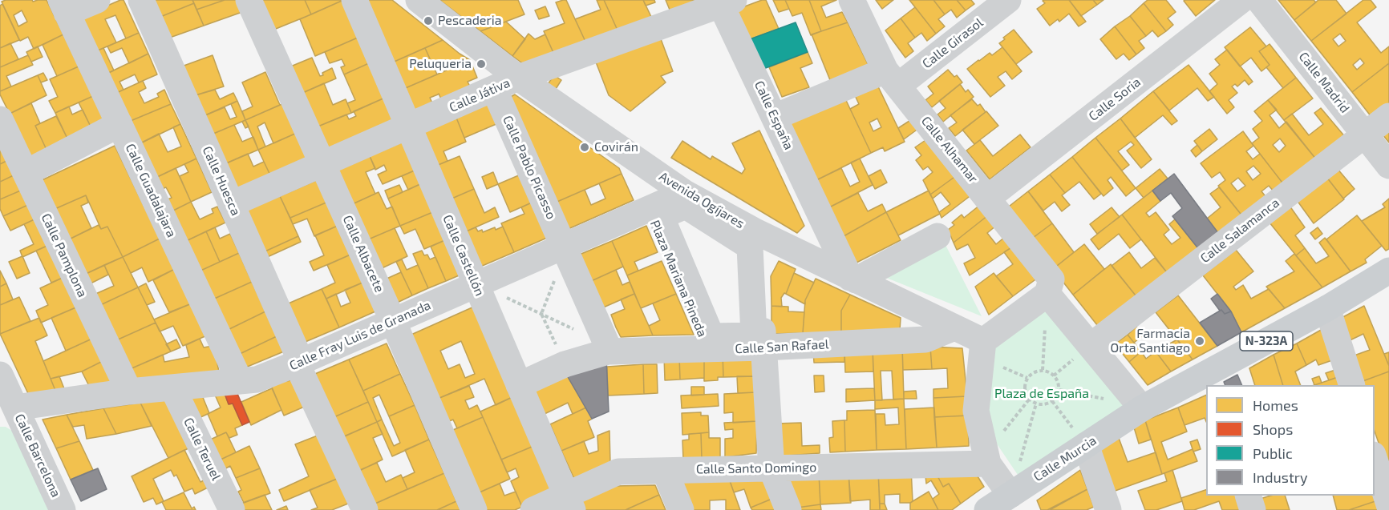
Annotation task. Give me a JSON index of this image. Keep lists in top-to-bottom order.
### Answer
{
  "streets": {
    "main road": ["N-323A", "Calle Murcia"],
    "street": [
      "Calle Girasol",
      "Calle Madrid",
      "Calle Játiva",
      "Calle Soria",
      "Calle España",
      "Calle Alhamar",
      "Calle Pablo Picasso",
      "Calle Huesca",
      "Calle Guadalajara",
      "Avenida Ogíjares",
      "Calle Salamanca",
      "Calle Albacete",
      "Calle Pamplona",
      "Calle Castellón",
      "Plaza Mariana Pineda",
      "Calle Fray Luis de Granada",
      "Calle San Rafael",
      "Calle Teruel",
      "Calle Barcelona",
      "Calle Santo Domingo"
    ]
  },
  "crossings": [
    ["Calle Girasol", "Calle España"],
    ["Calle Girasol", "Calle Alhamar"],
    ["Calle Madrid", "Calle Salamanca"],
    ["Calle Játiva", "Calle España"],
    ["Calle Játiva", "Calle Pablo Picasso"],
    ["Calle Játiva", "Calle Huesca"],
    ["Calle Játiva", "Avenida Ogíjares"],
    ["Calle Játiva", "Calle Albacete"],
    ["Calle Játiva", "Calle Castellón"],
    ["Calle Soria", "Calle Alhamar"],
    ["Calle España", "Avenida Ogíjares"],
    ["Calle Pablo Picasso", "Calle Fray Luis de Granada"],
    ["Calle Pablo Picasso", "Calle San Rafael"],
    ["Calle Huesca", "Calle Fray Luis de Granada"],
    ["Calle Guadalajara", "Calle Fray Luis de Granada"],
    ["Avenida Ogíjares", "Calle Fray Luis de Granada"],
    ["Avenida Ogíjares", "Calle San Rafael"],
    ["Calle Albacete", "Calle Fray Luis de Granada"],
    ["Calle Pamplona", "Calle Fray Luis de Granada"],
    ["Calle Castellón", "Calle Fray Luis de Granada"],
    ["Calle Castellón", "Calle San Rafael"],
    ["Calle Castellón", "Calle Santo Domingo"],
    ["Plaza Mariana Pineda", "Calle Fray Luis de Granada"],
    ["Plaza Mariana Pineda", "Calle San Rafael"],
    ["Calle Fray Luis de Granada", "Calle Teruel"],
    ["Calle Fray Luis de Granada", "Calle Barcelona"],
    ["N-323A", "Calle Murcia"]
  ],
  "parks": ["Plaza de España"],
  "places": [
    "Pescaderia",
    "Peluqueria",
    "Covirán",
    "Farmacia Orta Santiago"
  ],
  "legend": [
    "Homes",
    "Shops",
    "Public",
    "Industry"
  ]
}
